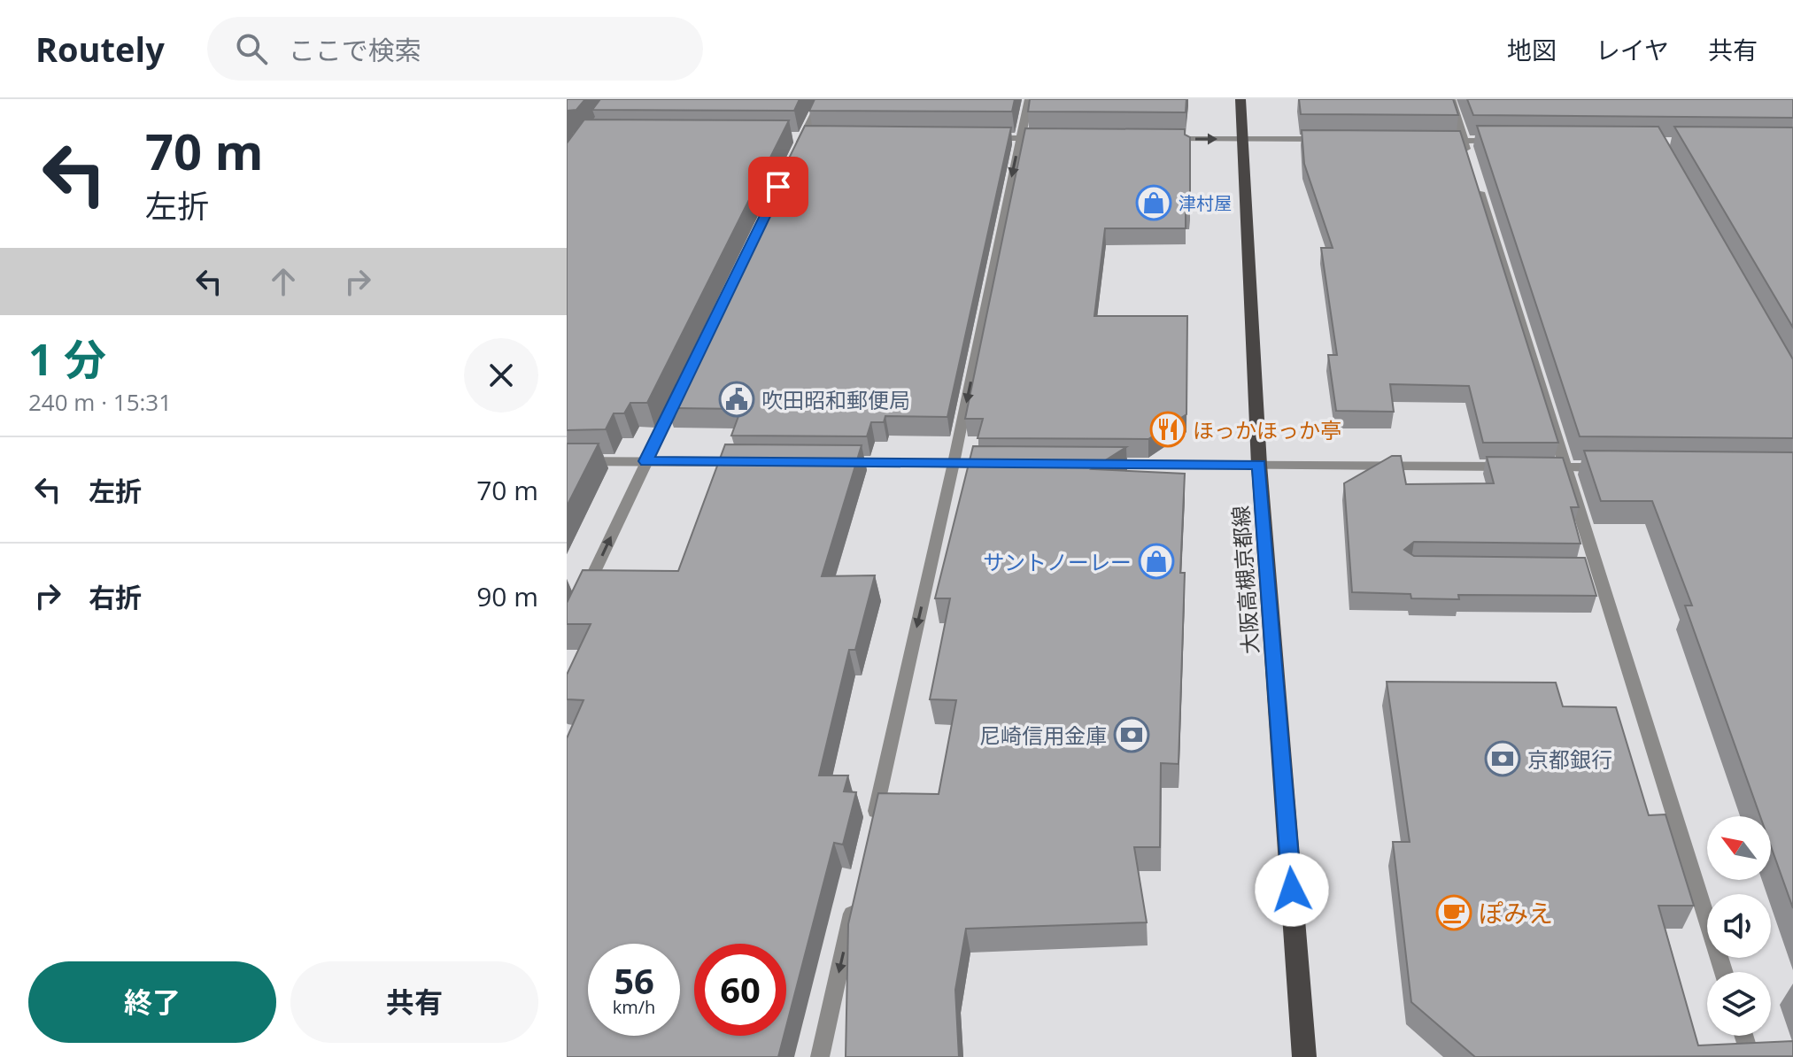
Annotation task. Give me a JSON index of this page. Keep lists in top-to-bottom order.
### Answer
{
  "streets": {
    "main road": ["大阪高槻京都線"]
  },
  "places": {
    "shop": ["津村屋", "サントノーレー"],
    "public building": ["吹田昭和郵便局"],
    "restaurant": ["ほっかほっか亭"],
    "bank": ["尼崎信用金庫", "京都銀行"],
    "cafe": ["ぽみえ"]
  },
  "north": "top left",
  "page": {
    "header": "Routely",
    "search": "ここで検索",
    "nav": ["地図", "レイヤ", "共有"],
    "turn": ["70 m", "左折"],
    "heading": ["1 分", "240 m · 15:31"],
    "list": [
      {
        "name": "左折",
        "value": "70 m"
      },
      {
        "name": "右折",
        "value": "90 m"
      }
    ],
    "speed": "56 km/h",
    "limit": "60",
    "buttons": ["終了", "共有"]
  }
}
